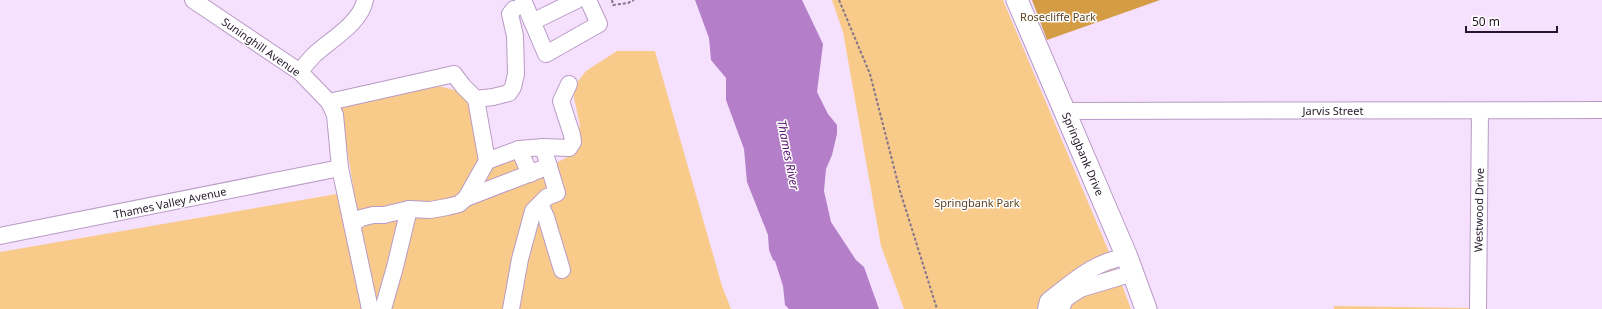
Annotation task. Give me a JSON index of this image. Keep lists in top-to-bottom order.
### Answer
{
  "streets": {
    "main road": ["Springbank Drive"],
    "street": [
      "Suninghill Avenue",
      "Jarvis Street",
      "Thames Valley Avenue",
      "Westwood Drive"
    ]
  },
  "crossings": [
    ["Suninghill Avenue", "Thames Valley Avenue"],
    ["Jarvis Street", "Springbank Drive"],
    ["Jarvis Street", "Westwood Drive"]
  ],
  "water": ["Thames River"],
  "parks": ["Rosecliffe Park", "Springbank Park"],
  "scale_bar": "50 m"
}
